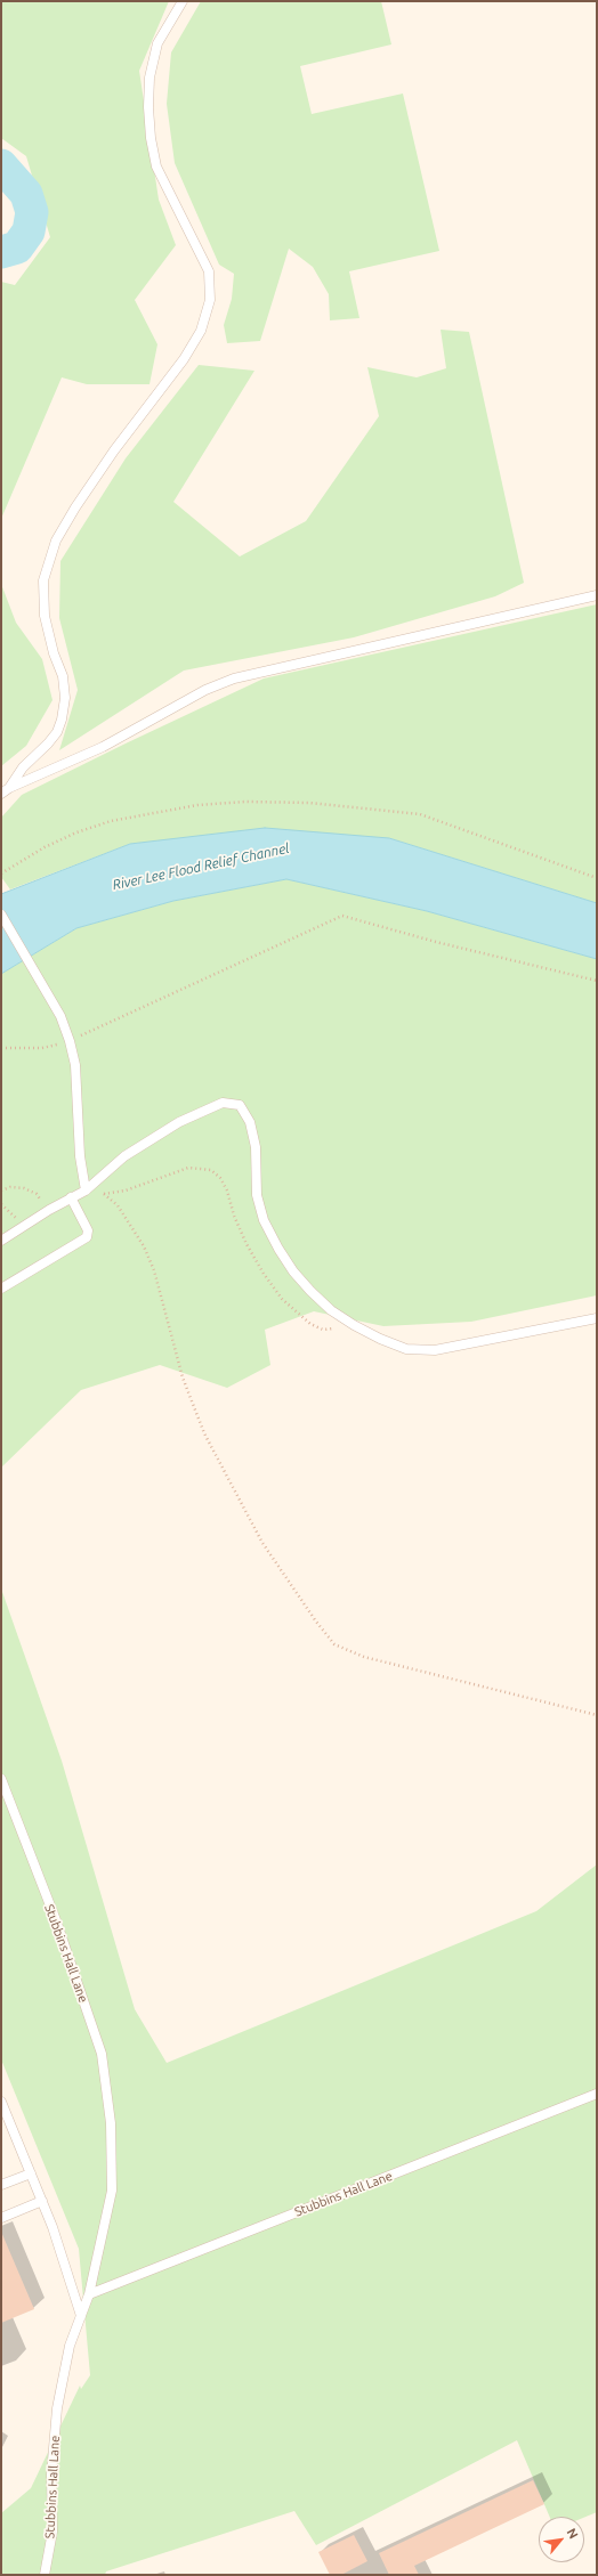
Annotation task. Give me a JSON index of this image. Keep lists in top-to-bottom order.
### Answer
{
  "streets": {
    "lane": ["Stubbins Hall Lane"]
  },
  "water": ["River Lee Flood Relief Channel"],
  "north": "top right"
}
